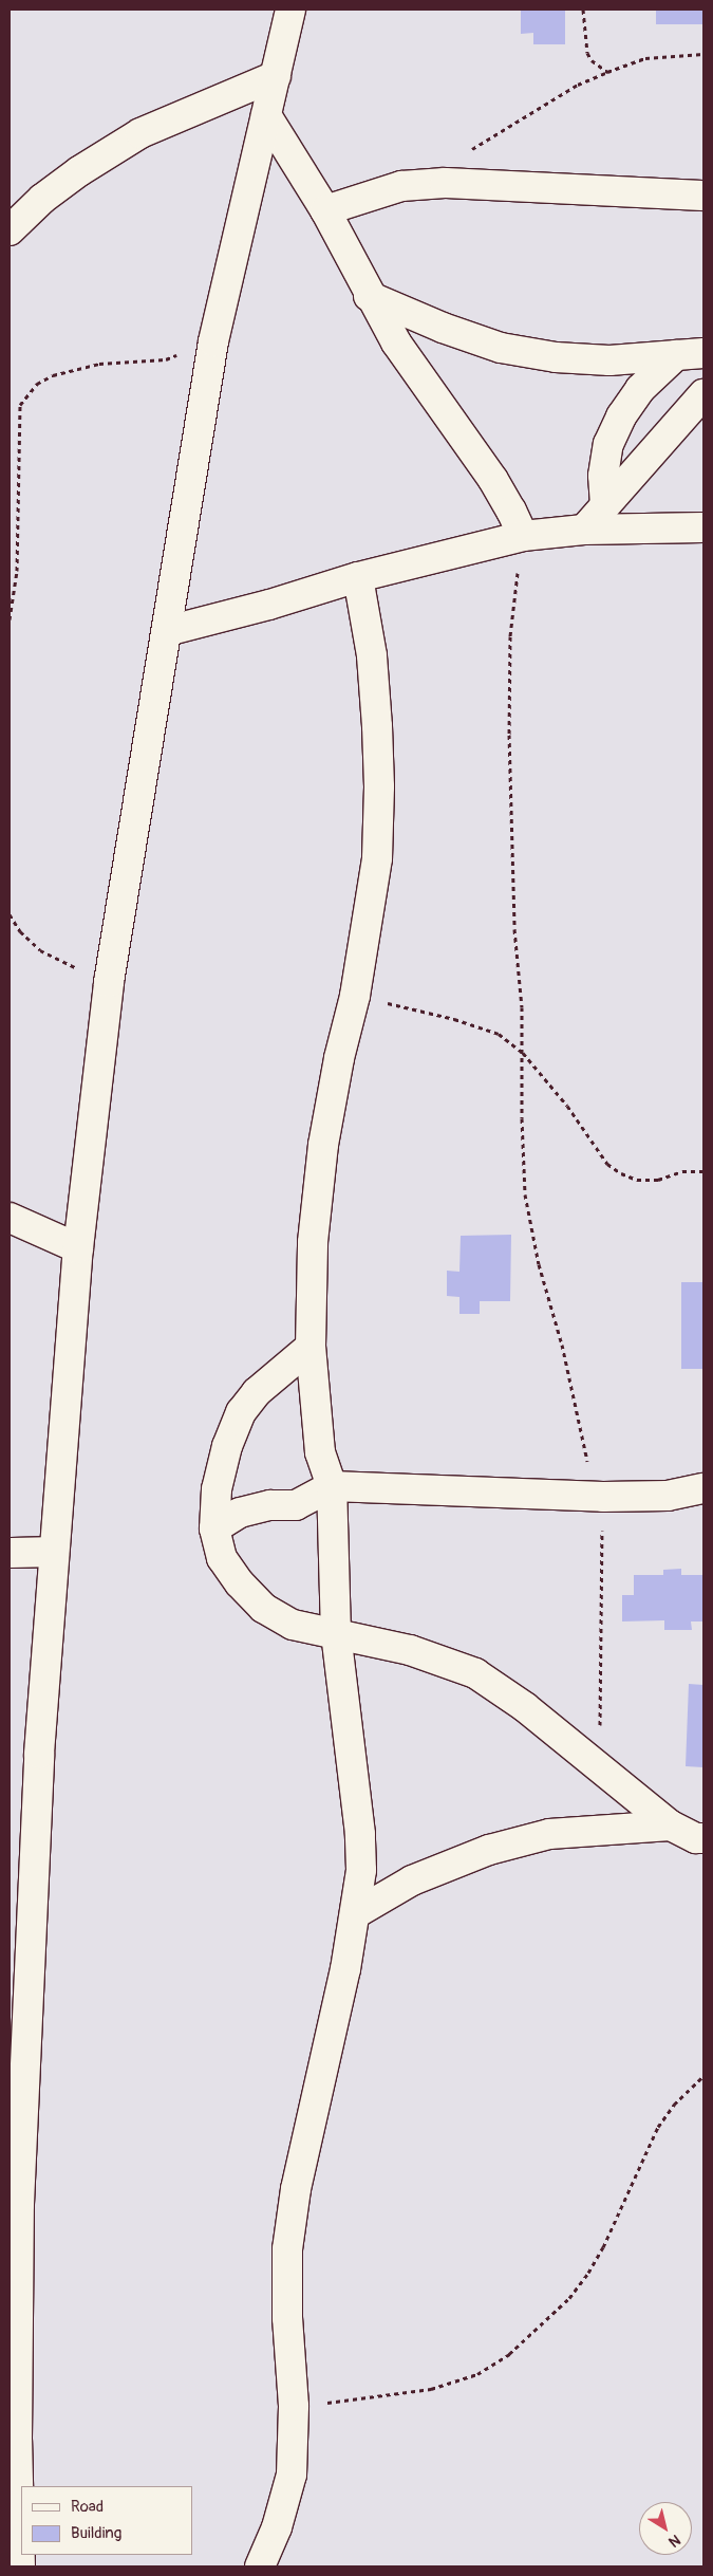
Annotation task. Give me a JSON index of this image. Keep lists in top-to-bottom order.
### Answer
{
  "legend": ["Road", "Building"],
  "north": "bottom right"
}
